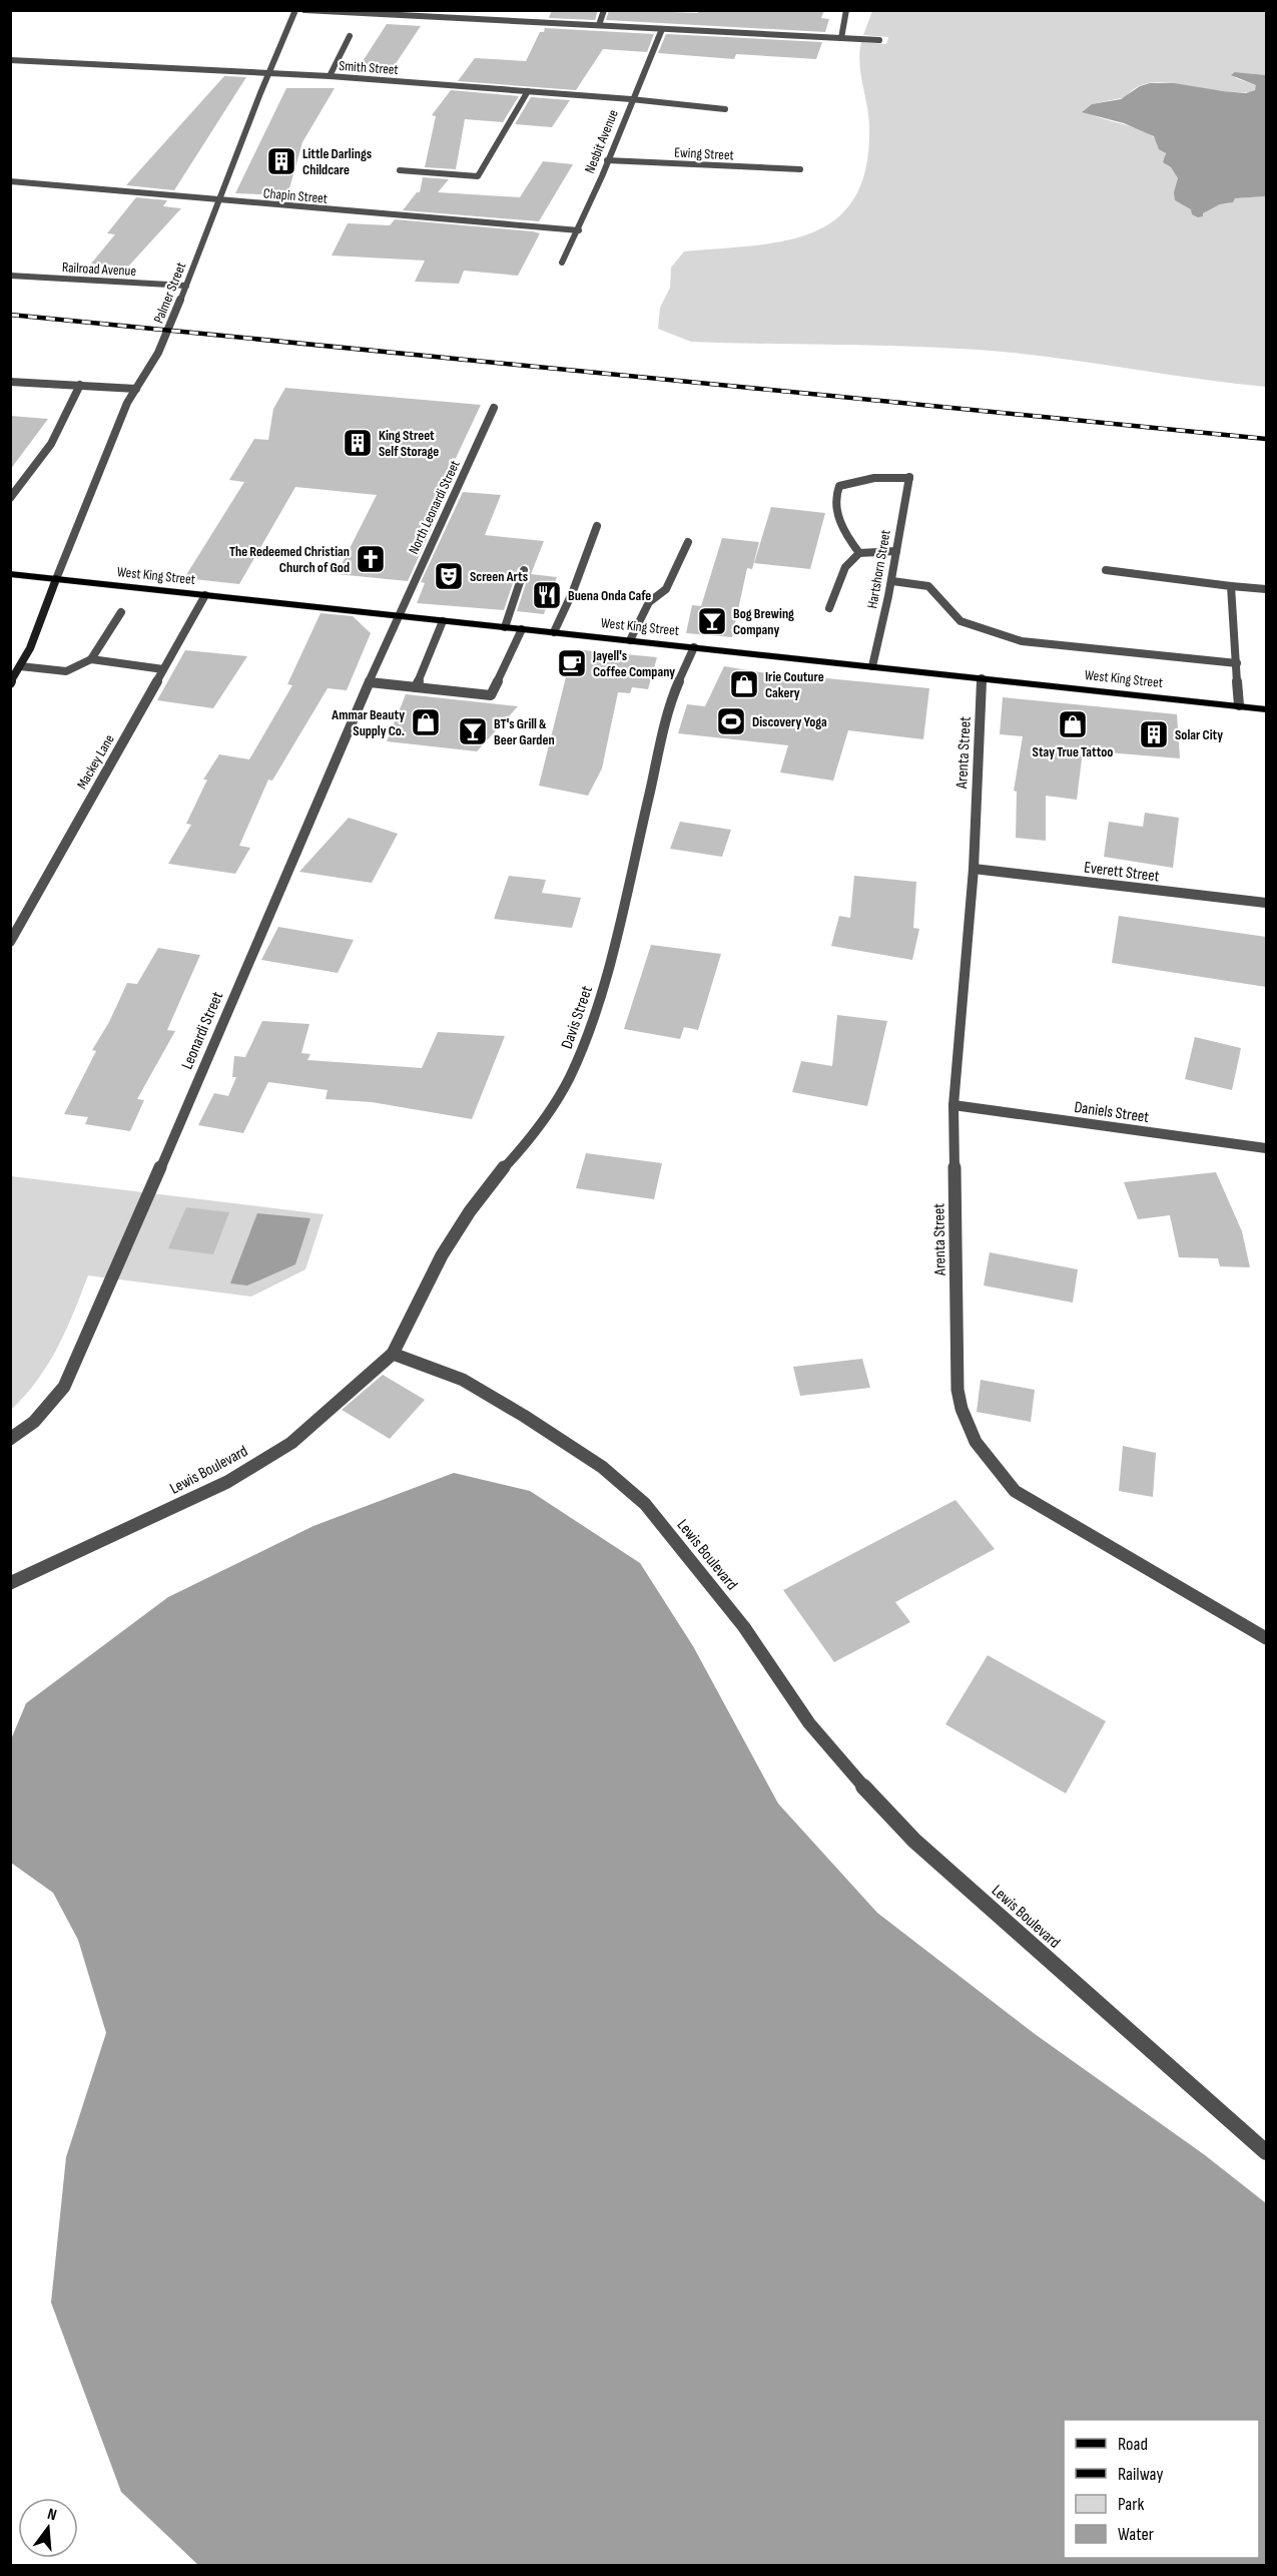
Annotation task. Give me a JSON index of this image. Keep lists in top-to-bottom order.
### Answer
{
  "streets": {
    "main road": ["West King Street"],
    "street": [
      "Smith Street",
      "Nesbit Avenue",
      "Ewing Street",
      "Chapin Street",
      "Railroad Avenue",
      "Palmer Street",
      "North Leonardi Street",
      "Hartshorn Street",
      "Arenta Street",
      "Mackey Lane",
      "Everett Street",
      "Davis Street",
      "Leonardi Street",
      "Daniels Street",
      "Lewis Boulevard"
    ]
  },
  "crossings": [
    ["Smith Street", "Nesbit Avenue"],
    ["Smith Street", "Palmer Street"],
    ["Nesbit Avenue", "Ewing Street"],
    ["Nesbit Avenue", "Chapin Street"],
    ["Chapin Street", "Palmer Street"],
    ["Railroad Avenue", "Palmer Street"],
    ["Palmer Street", "West King Street"],
    ["North Leonardi Street", "West King Street"],
    ["North Leonardi Street", "Leonardi Street"],
    ["Hartshorn Street", "West King Street"],
    ["West King Street", "Arenta Street"],
    ["West King Street", "Mackey Lane"],
    ["West King Street", "Davis Street"],
    ["West King Street", "Leonardi Street"],
    ["Arenta Street", "Everett Street"],
    ["Arenta Street", "Daniels Street"],
    ["Davis Street", "Lewis Boulevard"]
  ],
  "places": {
    "building": ["Little Darlings Childcare", "King Street Self Storage", "Solar City"],
    "church": ["The Redeemed Christian Church of God"],
    "theatre": ["Screen Arts"],
    "restaurant": ["Buena Onda Cafe"],
    "bar": ["Bog Brewing Company", "BT's Grill & Beer Garden"],
    "cafe": ["Jayell's Coffee Company"],
    "shop": ["Irie Couture Cakery", "Ammar Beauty Supply Co.", "Stay True Tattoo"],
    "sports": ["Discovery Yoga"]
  },
  "legend": [
    "Road",
    "Railway",
    "Park",
    "Water"
  ],
  "north": "top"
}
